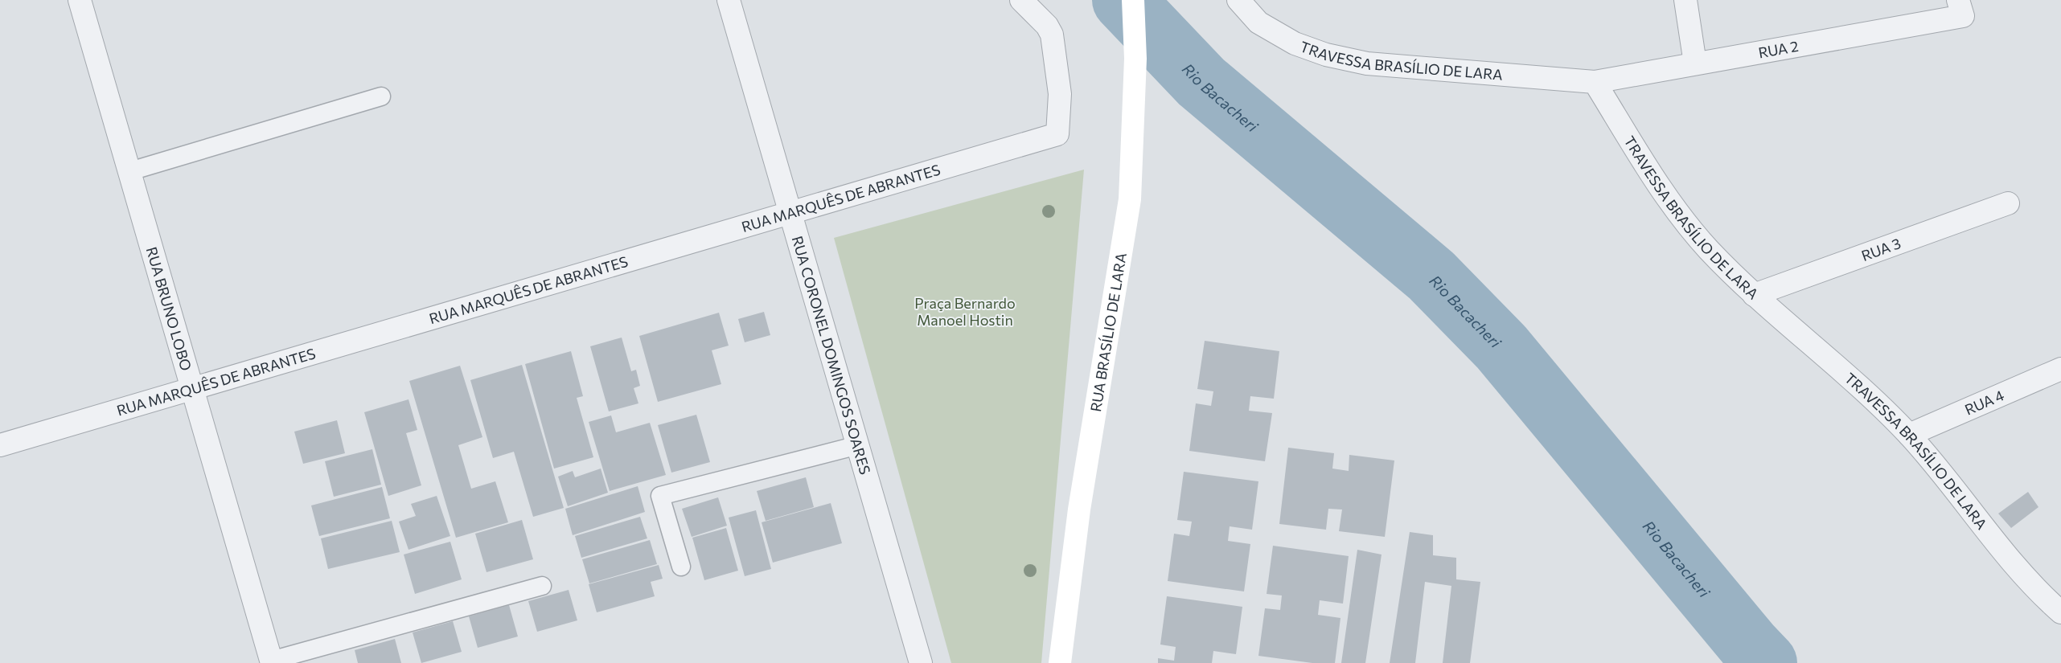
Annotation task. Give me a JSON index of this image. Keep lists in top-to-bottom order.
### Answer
{
  "streets": {
    "street": [
      "RUA 2",
      "TRAVESSA BRASÍLIO DE LARA",
      "RUA MARQUÊS DE ABRANTES",
      "RUA 3",
      "RUA BRUNO LOBO",
      "RUA BRASÍLIO DE LARA",
      "RUA CORONEL DOMINGOS SOARES",
      "RUA 4"
    ]
  },
  "crossings": [
    ["RUA 2", "TRAVESSA BRASÍLIO DE LARA"],
    ["TRAVESSA BRASÍLIO DE LARA", "RUA 3"],
    ["TRAVESSA BRASÍLIO DE LARA", "RUA 4"],
    ["RUA MARQUÊS DE ABRANTES", "RUA BRUNO LOBO"],
    ["RUA MARQUÊS DE ABRANTES", "RUA CORONEL DOMINGOS SOARES"]
  ],
  "water": ["Rio Bacacheri"],
  "parks": ["Praça Bernardo Manoel Hostin"]
}
